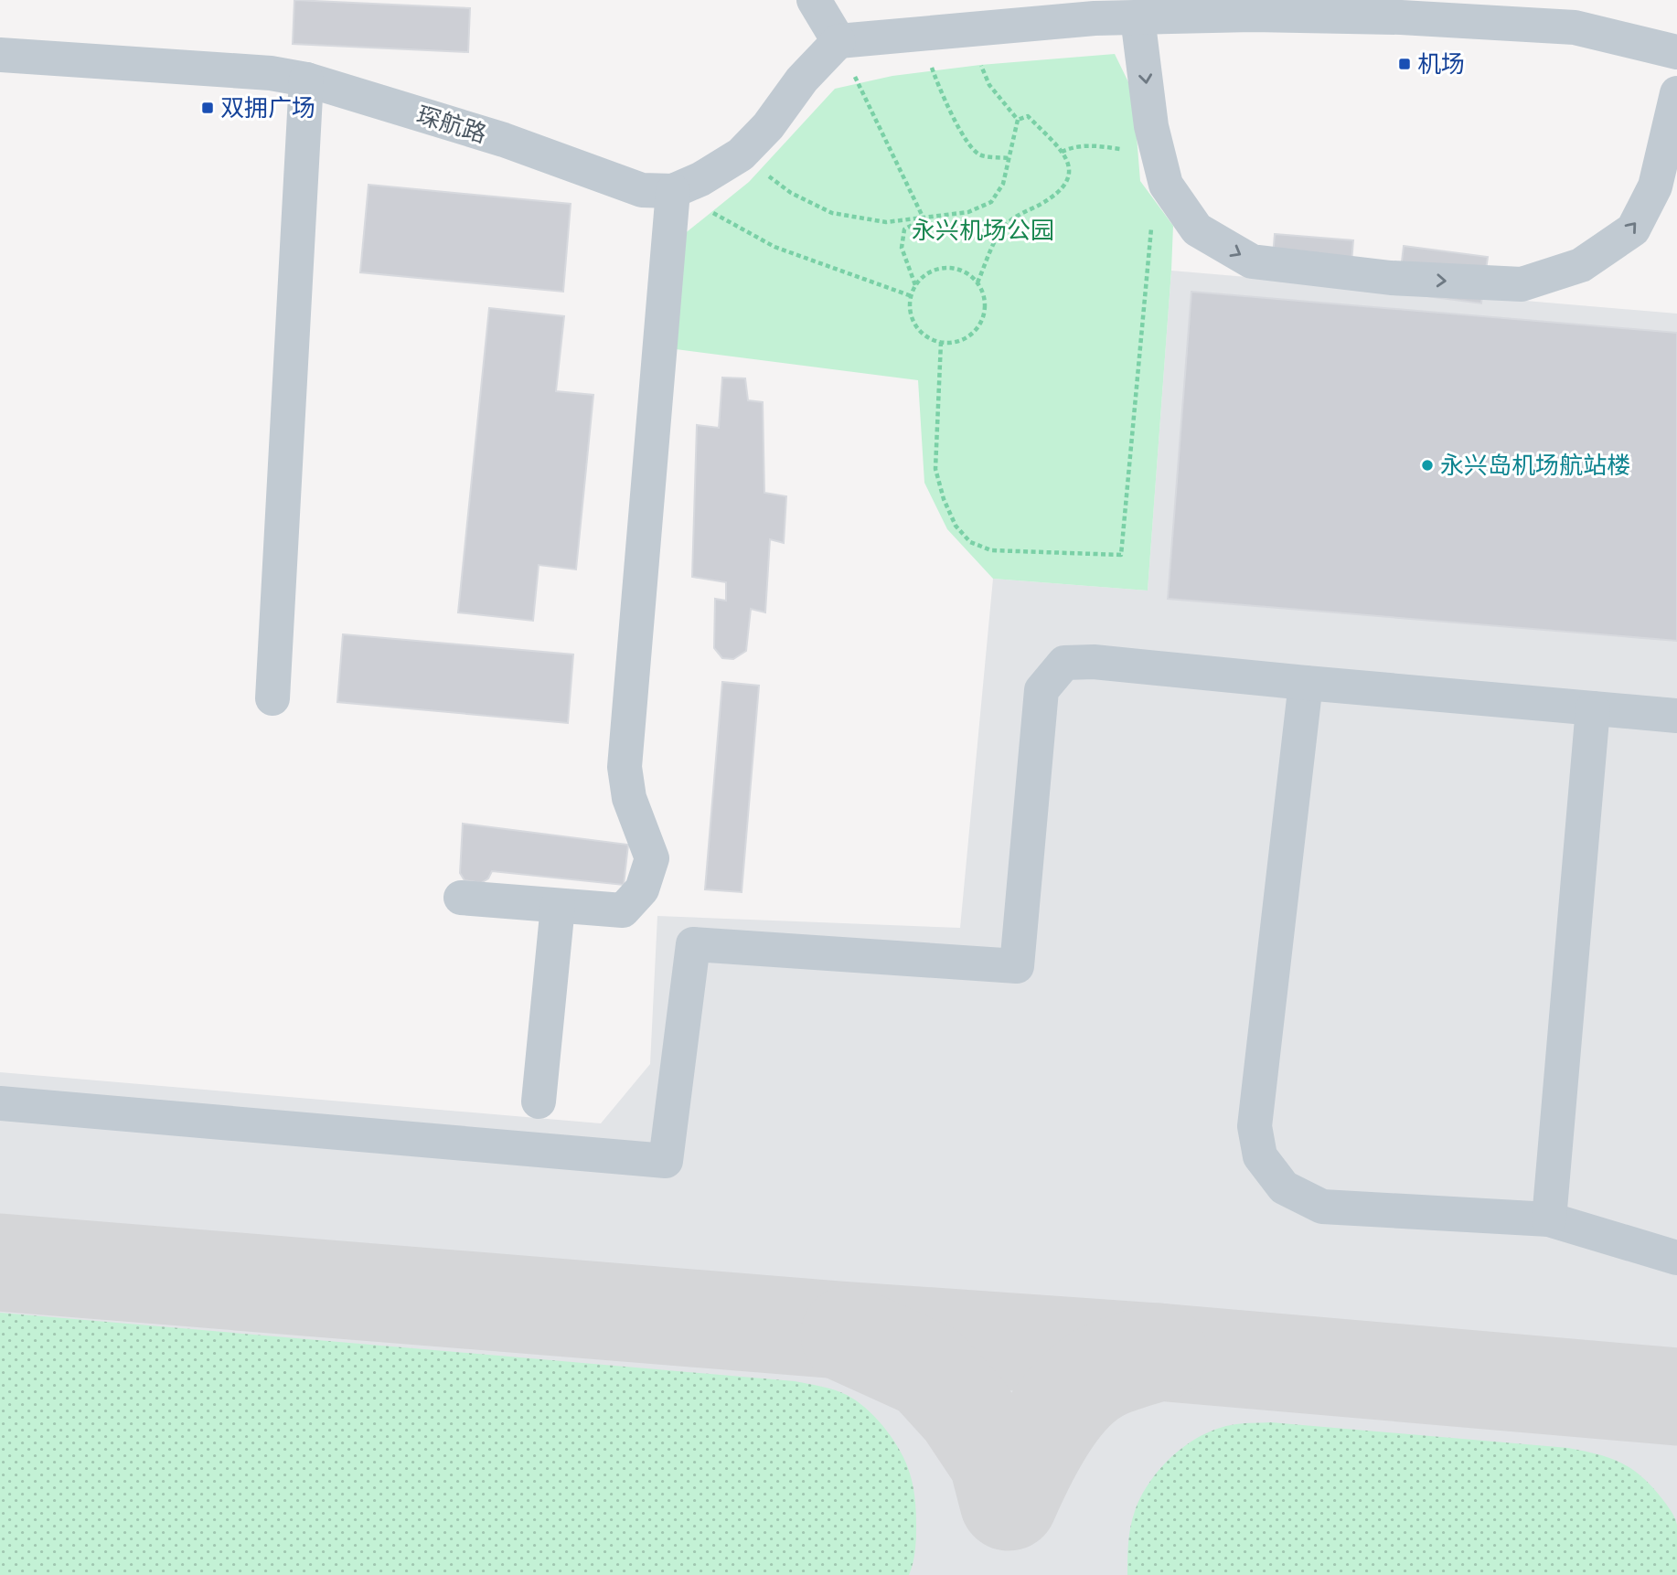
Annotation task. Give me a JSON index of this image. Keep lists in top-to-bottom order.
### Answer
{
  "streets": {
    "street": ["琛航路"]
  },
  "parks": ["永兴机场公园"],
  "places": {
    "transit": ["机场", "双拥广场"],
    "other": ["永兴岛机场航站楼"]
  }
}
